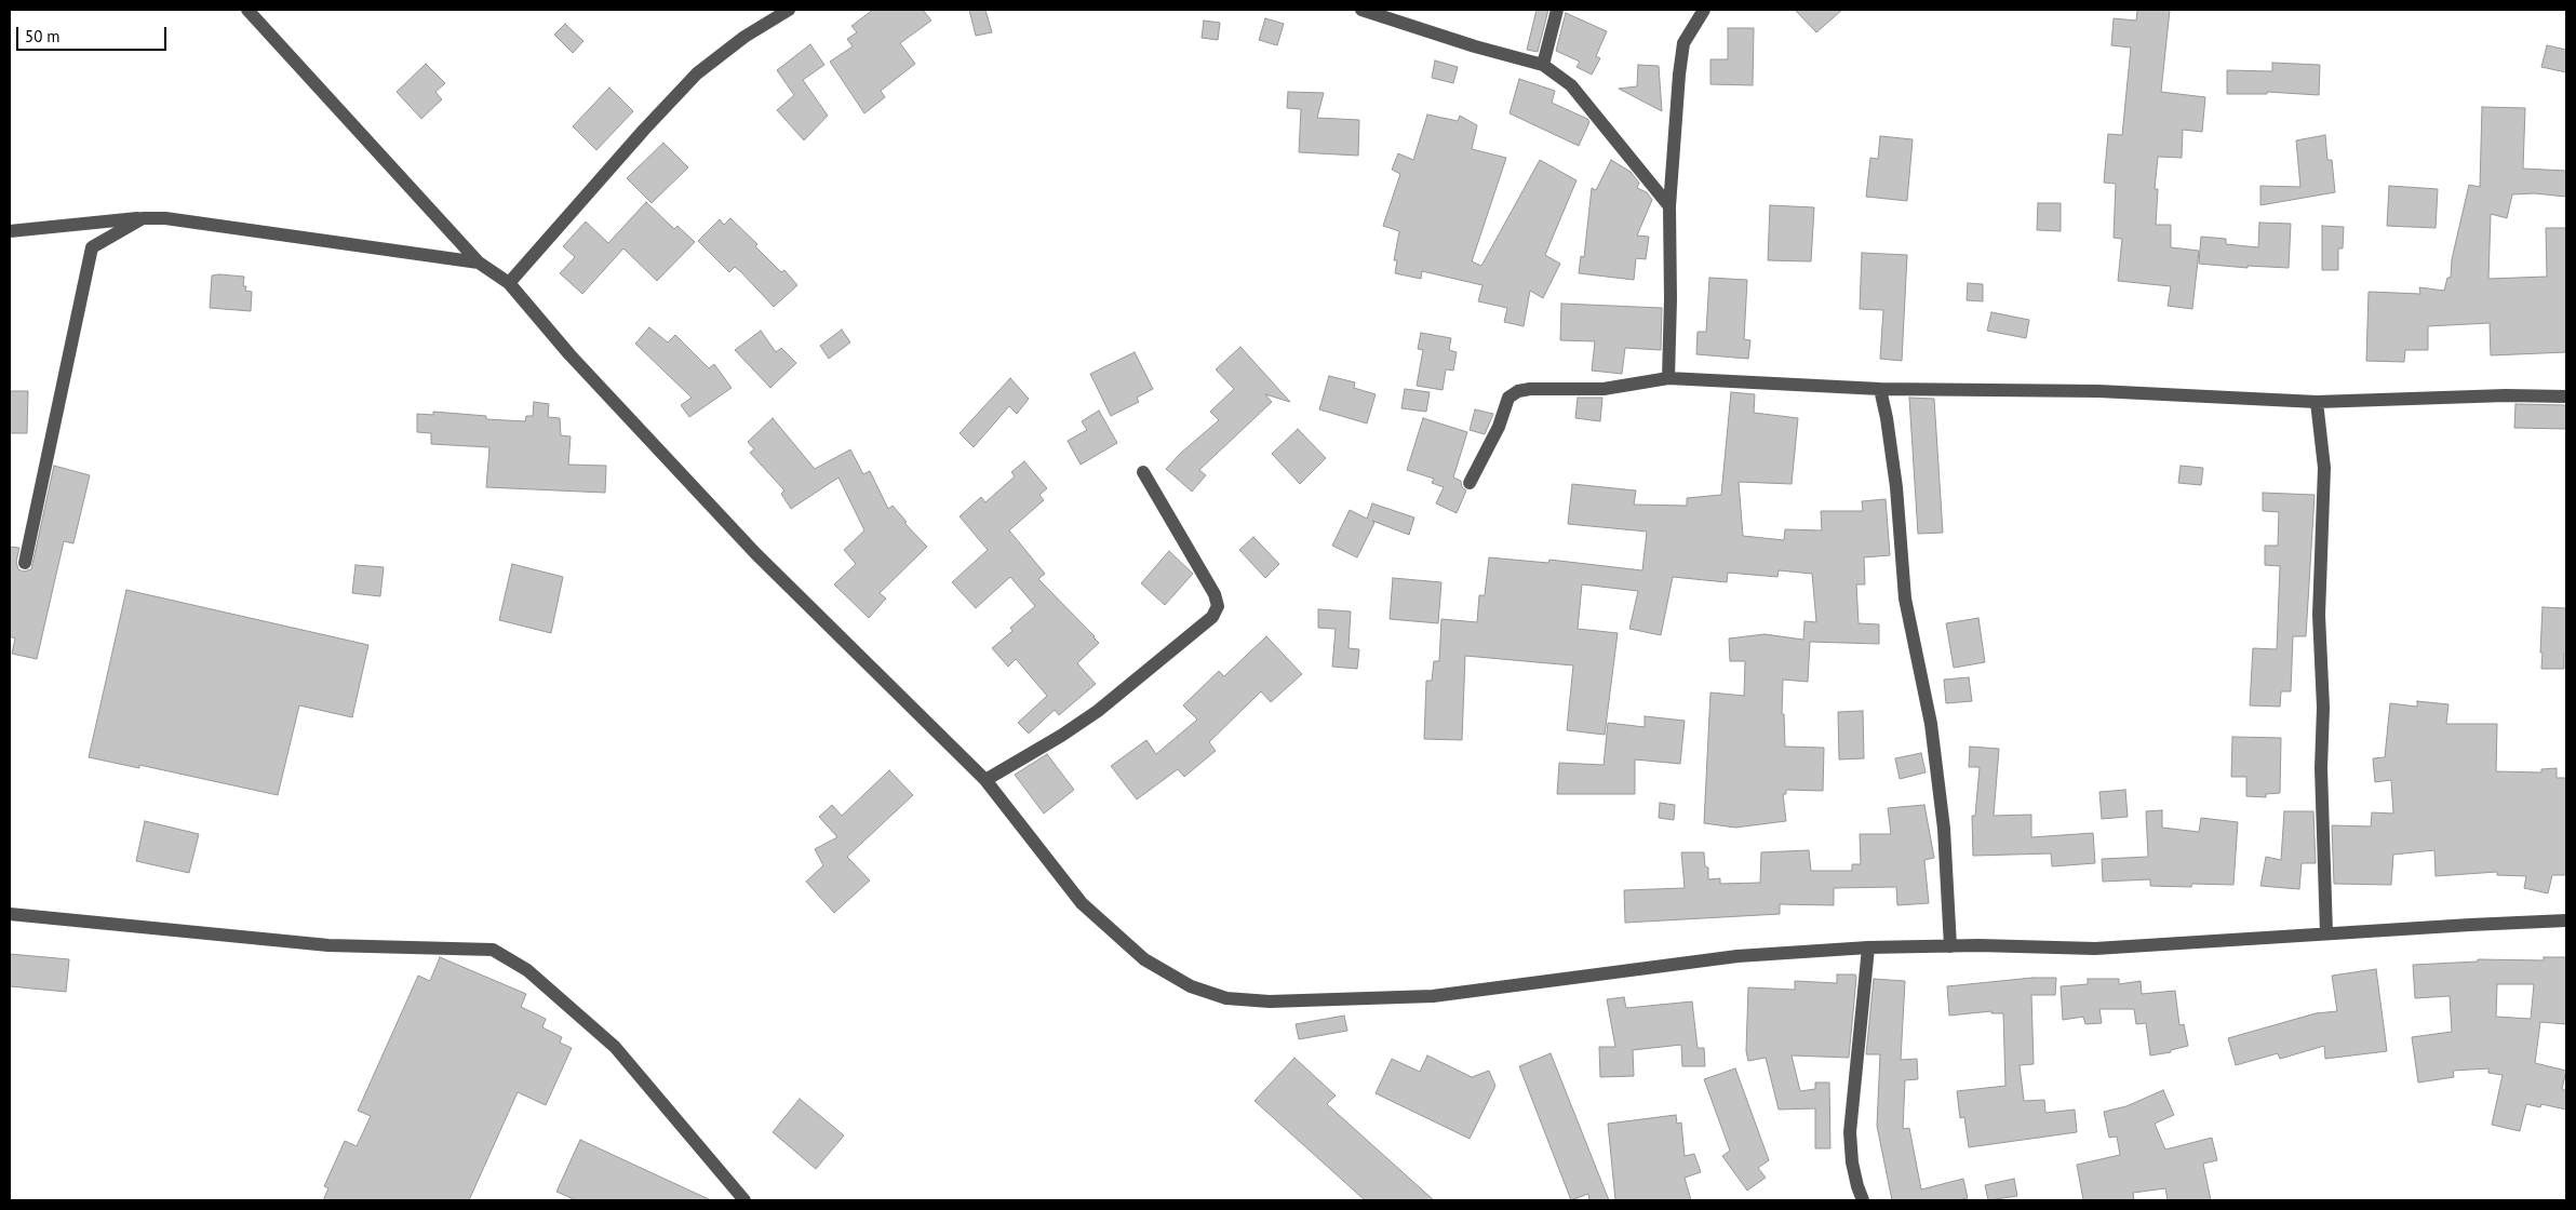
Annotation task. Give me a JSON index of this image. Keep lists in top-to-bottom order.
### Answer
{
  "scale_bar": "50 m"
}
